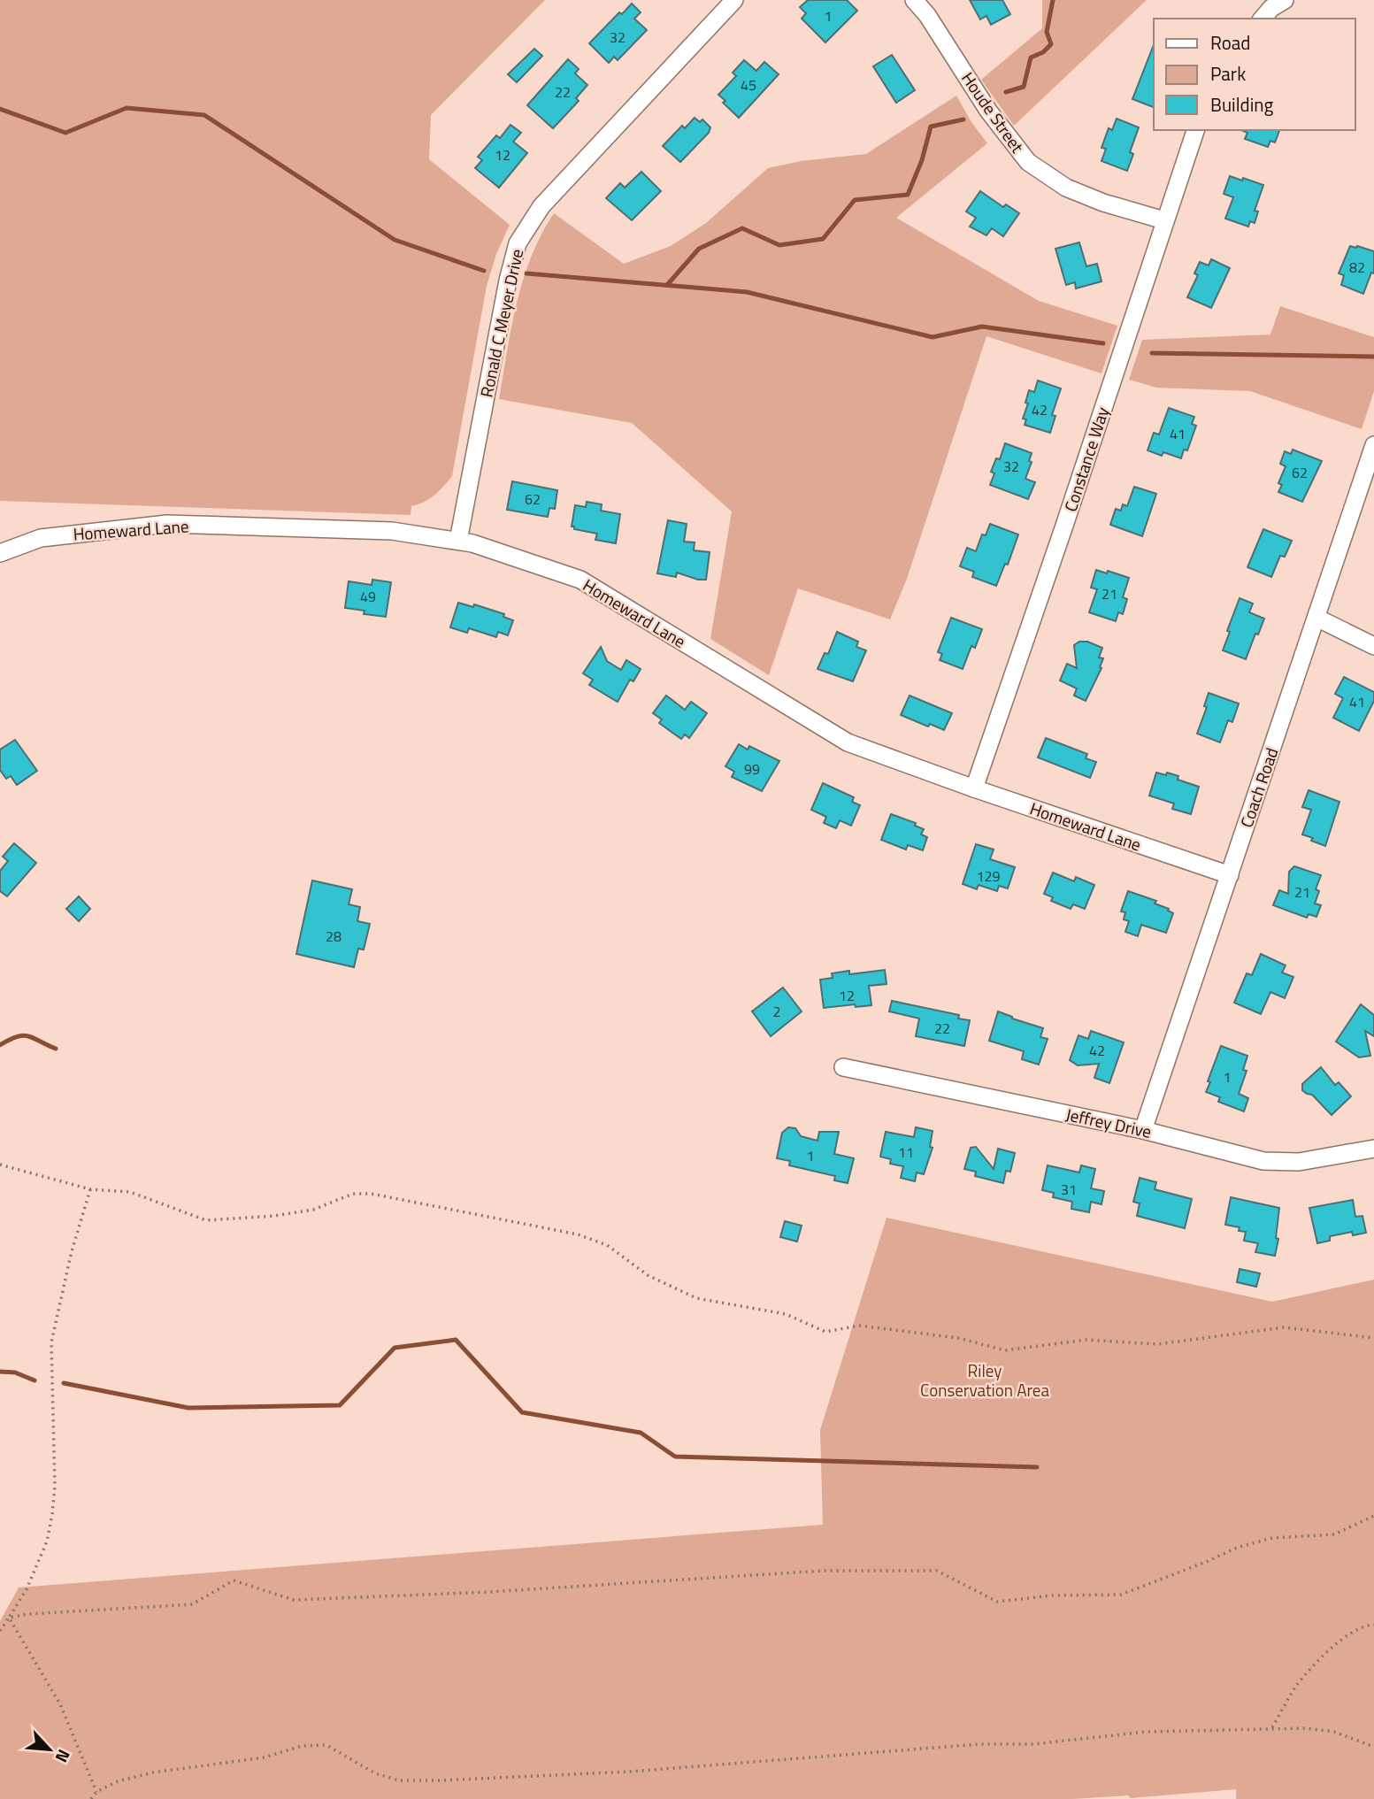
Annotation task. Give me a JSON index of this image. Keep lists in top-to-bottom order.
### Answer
{
  "streets": {
    "street": [
      "Houde Street",
      "Ronald C Meyer Drive",
      "Constance Way",
      "Homeward Lane",
      "Coach Road",
      "Jeffrey Drive"
    ]
  },
  "crossings": [
    ["Houde Street", "Constance Way"],
    ["Ronald C Meyer Drive", "Homeward Lane"],
    ["Constance Way", "Homeward Lane"],
    ["Homeward Lane", "Coach Road"],
    ["Coach Road", "Jeffrey Drive"]
  ],
  "parks": ["Riley Conservation Area"],
  "house_numbers": [
    "1",
    "32",
    "45",
    "22",
    "12",
    "82",
    "42",
    "41",
    "32",
    "62",
    "62",
    "21",
    "49",
    "41",
    "99",
    "129",
    "21",
    "28",
    "12",
    "2",
    "22",
    "42",
    "1",
    "11",
    "1",
    "31"
  ],
  "legend": ["Road", "Park", "Building"],
  "north": "bottom right"
}
